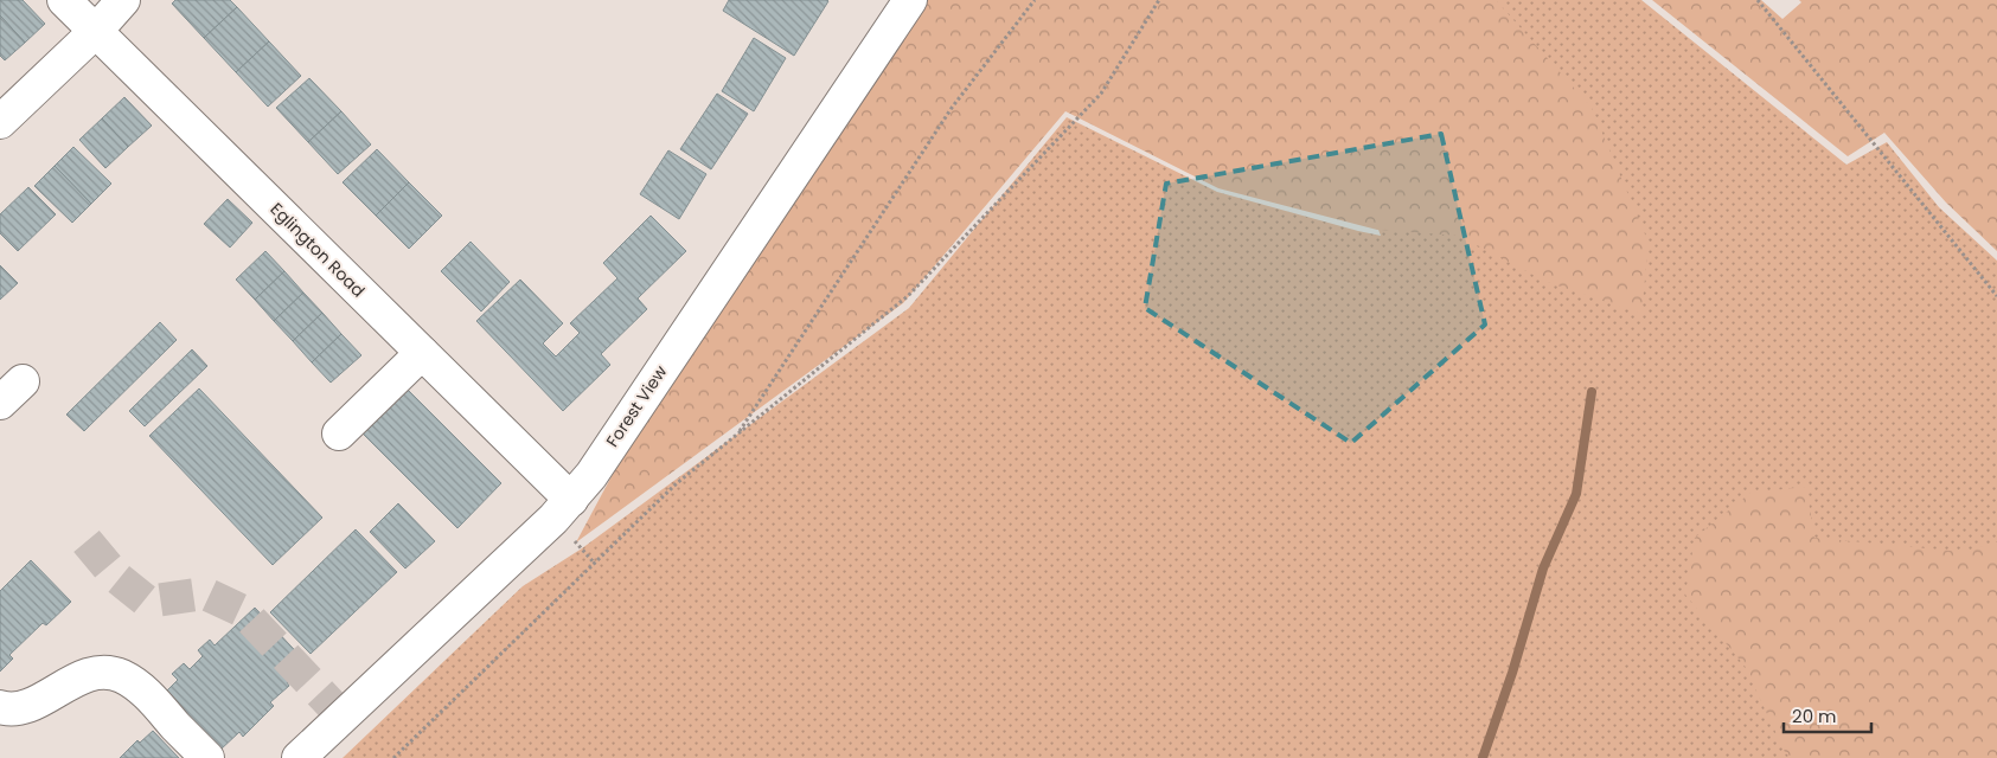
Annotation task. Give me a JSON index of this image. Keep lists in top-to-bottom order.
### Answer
{
  "streets": {
    "street": ["Eglington Road", "Forest View"]
  },
  "crossings": [
    ["Eglington Road", "Forest View"]
  ],
  "scale_bar": "20 m"
}
